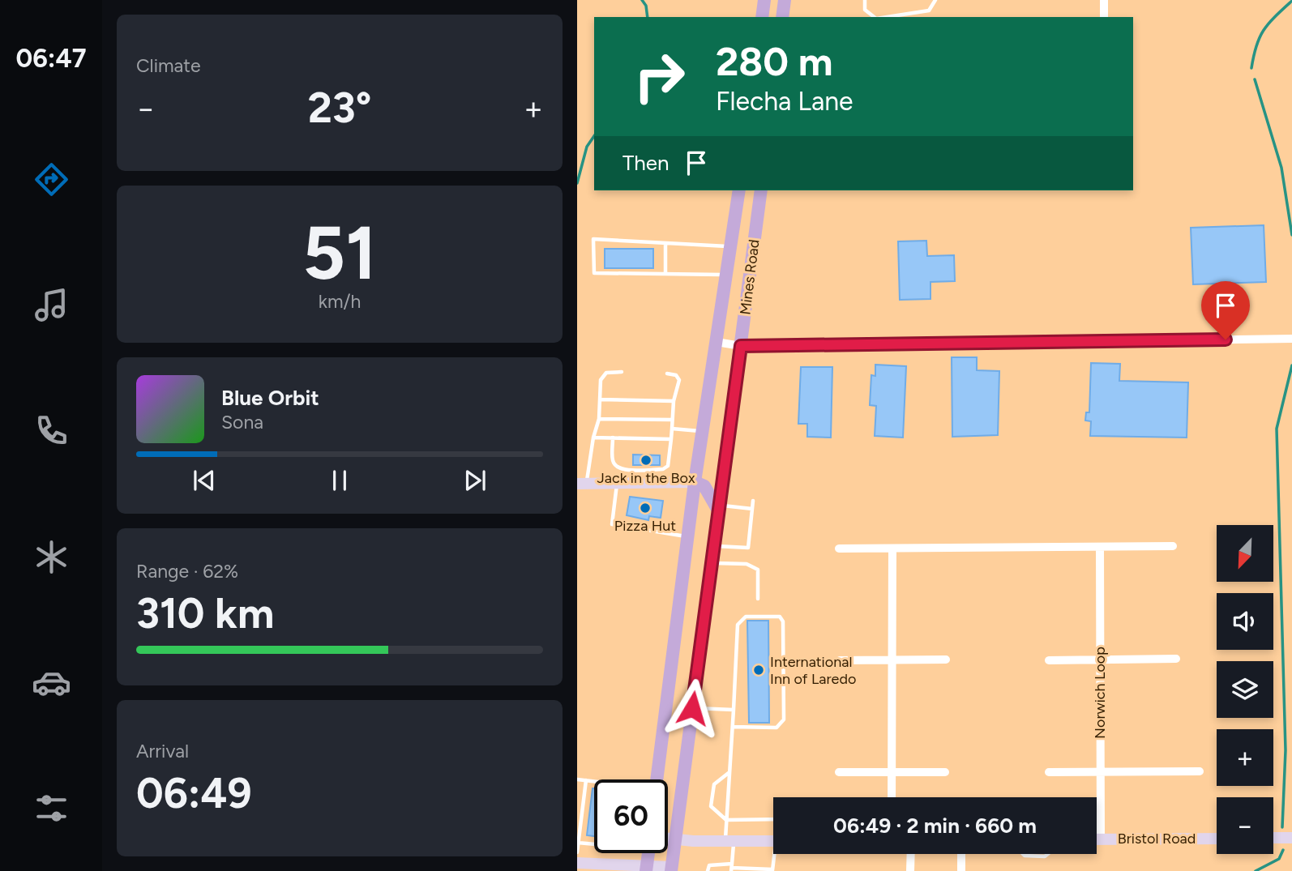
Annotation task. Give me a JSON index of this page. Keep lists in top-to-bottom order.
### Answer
{
  "streets": {
    "main road": ["Mines Road"],
    "street": ["Norwich Loop", "Bristol Road"]
  },
  "crossings": [
    ["Norwich Loop", "Bristol Road"]
  ],
  "places": ["Jack in the Box", "Pizza Hut", "International Inn of Laredo"],
  "north": "bottom left",
  "page": {
    "tabs": "06:47",
    "tile": [
      "Climate",
      ["51", "km/h"],
      ["Range · 62%", "310 km"],
      ["Arrival", "06:49"]
    ],
    "turn": ["280 m", "Flecha Lane"],
    "heat": ["−", "23°", "+"],
    "then": "Then",
    "song": ["Blue Orbit", "Sona"],
    "map_buttons": ["+", "−"],
    "limit": "60",
    "trip": "06:49 · 2 min · 660 m"
  }
}
